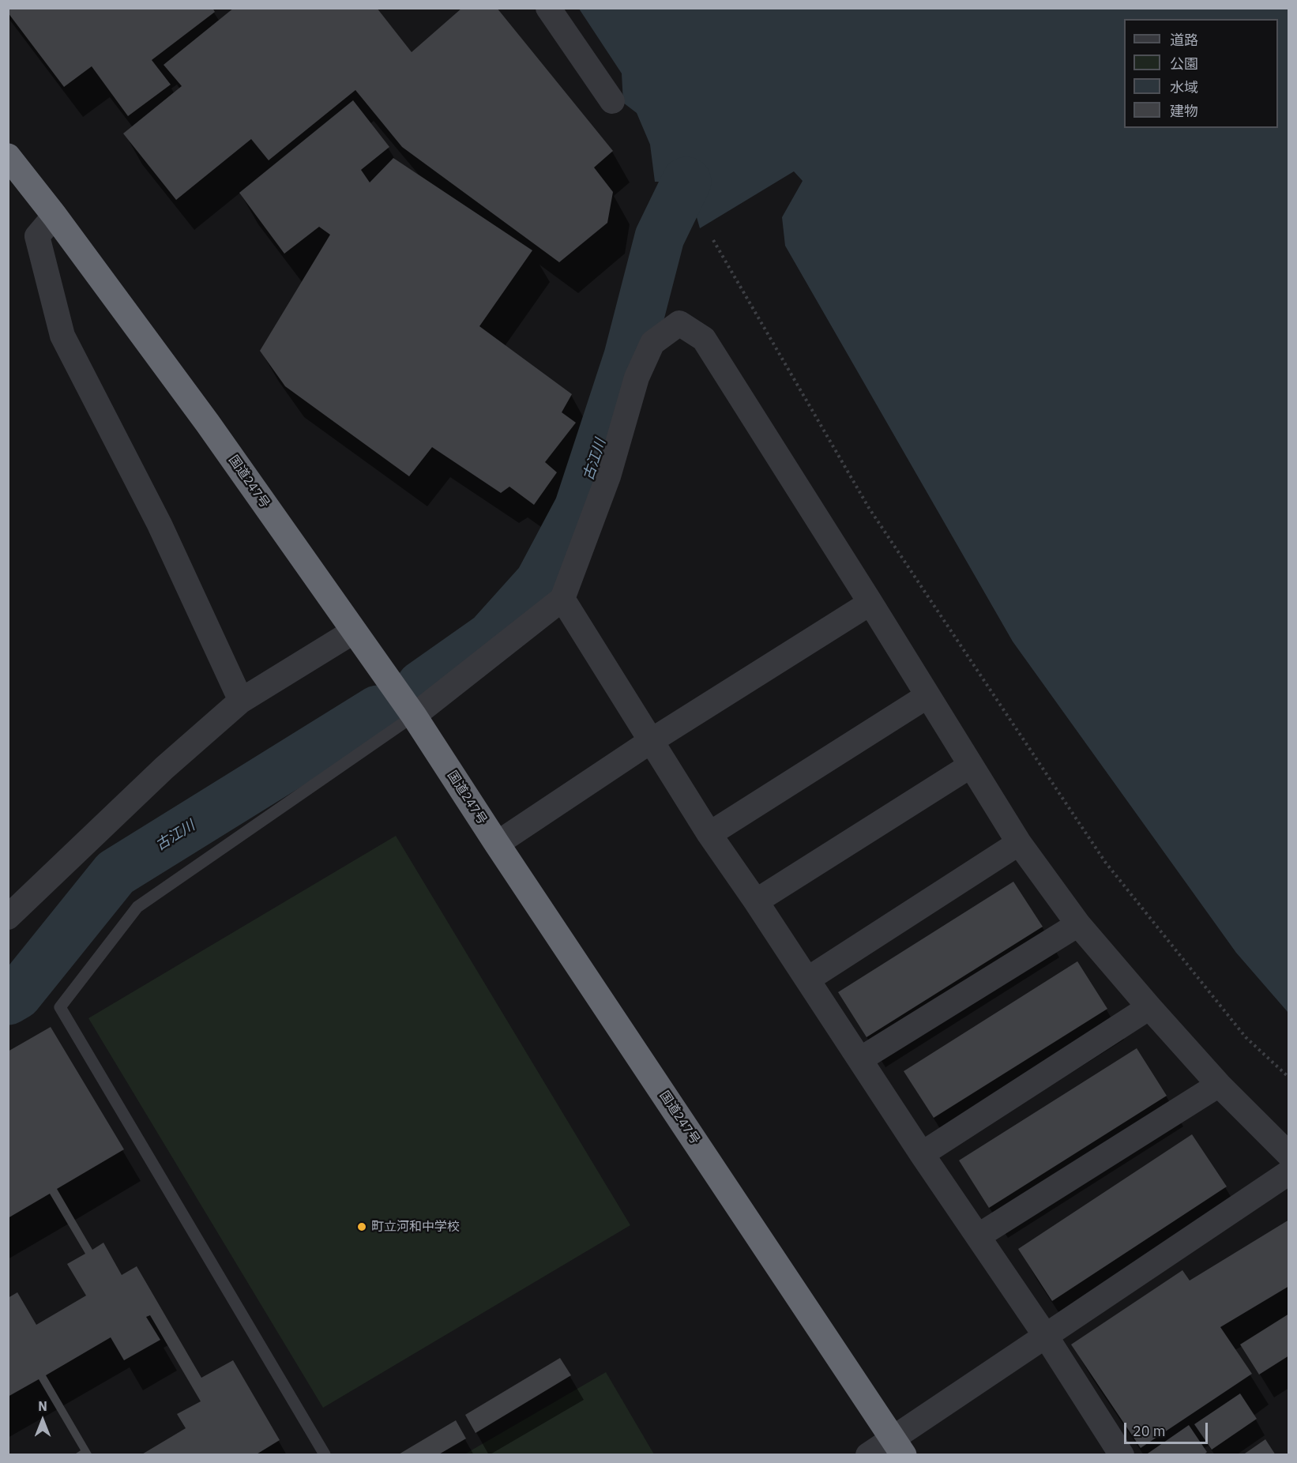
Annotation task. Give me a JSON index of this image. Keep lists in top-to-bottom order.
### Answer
{
  "streets": {
    "highway": ["国道247号"]
  },
  "water": ["古江川"],
  "places": ["町立河和中学校"],
  "legend": [
    "道路",
    "公園",
    "水域",
    "建物"
  ],
  "scale_bar": "20 m",
  "north": "top"
}
